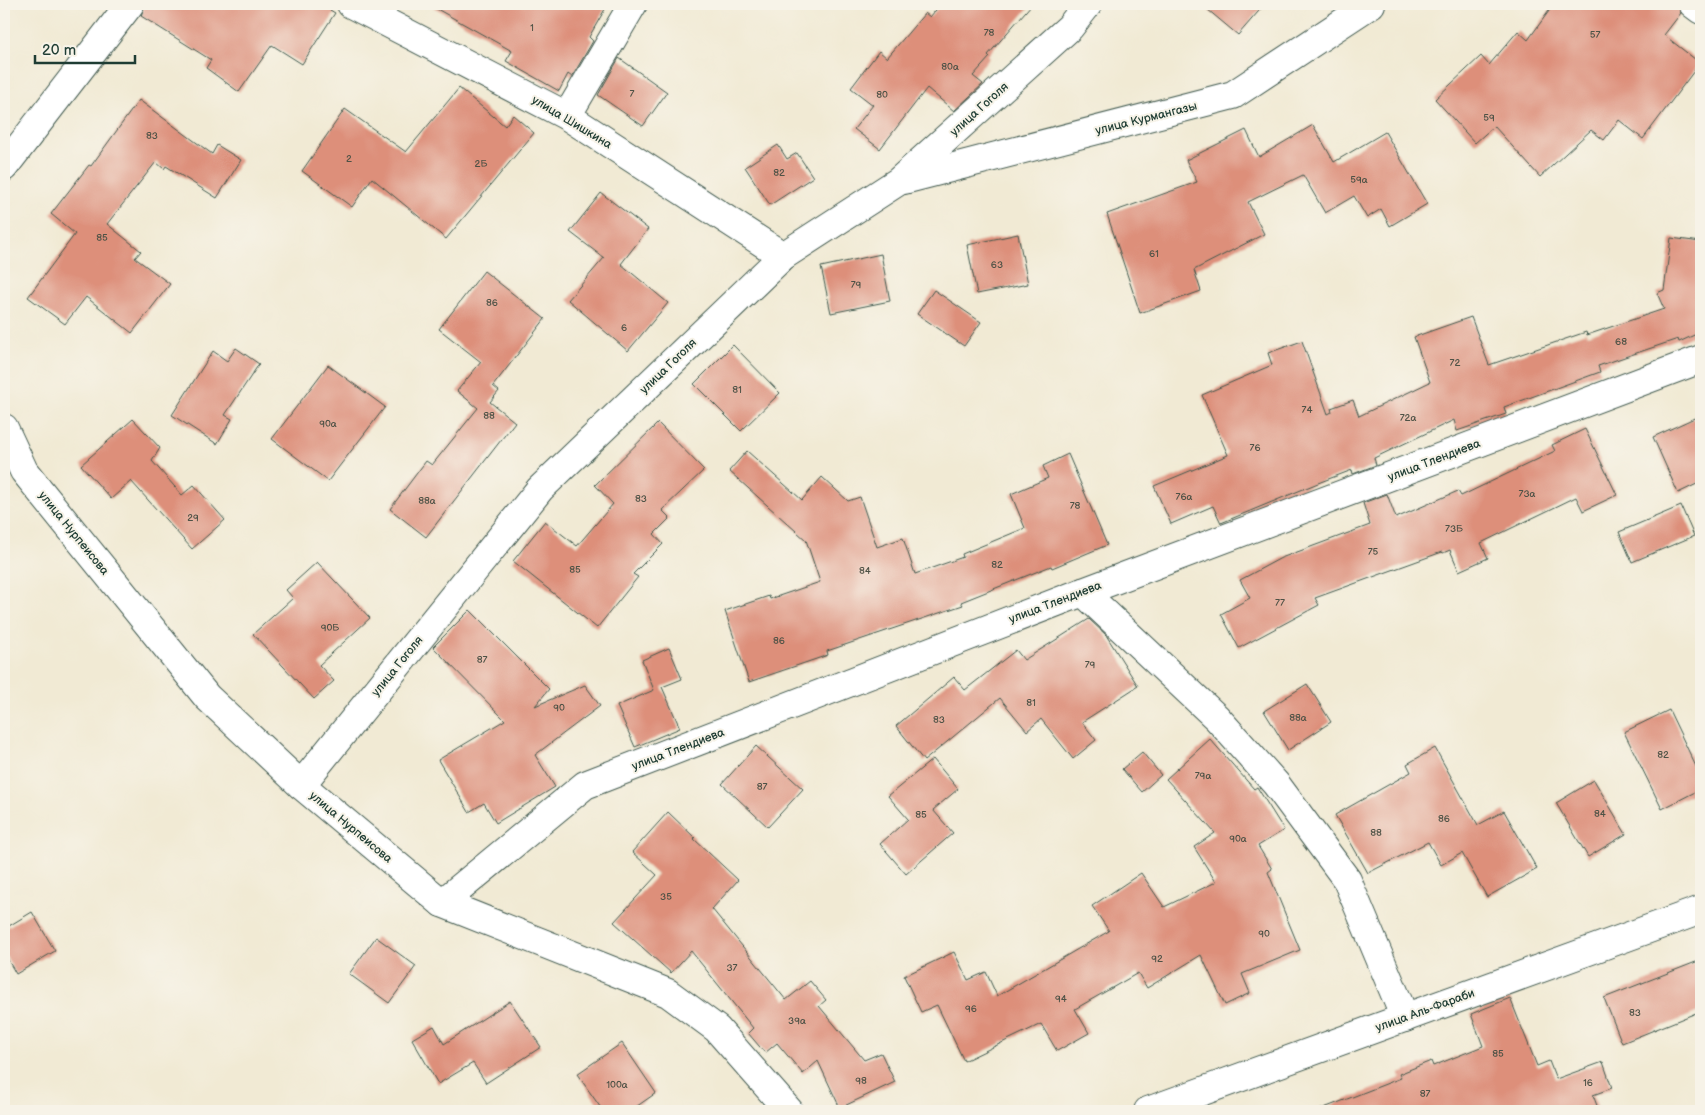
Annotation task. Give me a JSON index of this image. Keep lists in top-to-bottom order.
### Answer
{
  "streets": {
    "street": [
      "улица Гоголя",
      "улица Курмангазы",
      "улица Шишкина",
      "улица Тлендиева",
      "улица Нурпеисова",
      "улица Аль-Фараби"
    ]
  },
  "crossings": [
    ["улица Гоголя", "улица Курмангазы"],
    ["улица Гоголя", "улица Шишкина"],
    ["улица Гоголя", "улица Нурпеисова"],
    ["улица Тлендиева", "улица Нурпеисова"]
  ],
  "house_numbers": [
    "1",
    "78",
    "57",
    "80а",
    "7",
    "80",
    "59",
    "83",
    "2",
    "2Б",
    "82",
    "59а",
    "85",
    "61",
    "63",
    "79",
    "86",
    "6",
    "68",
    "72",
    "81",
    "74",
    "88",
    "72а",
    "90а",
    "76",
    "73а",
    "76а",
    "83",
    "88а",
    "78",
    "29",
    "73Б",
    "75",
    "82",
    "85",
    "84",
    "77",
    "90Б",
    "86",
    "87",
    "79",
    "81",
    "90",
    "88а",
    "83",
    "82",
    "79а",
    "87",
    "84",
    "85",
    "86",
    "88",
    "90а",
    "35",
    "90",
    "92",
    "37",
    "94",
    "96",
    "83",
    "39а",
    "85",
    "98",
    "16",
    "100а",
    "87"
  ],
  "scale_bar": "20 m"
}
